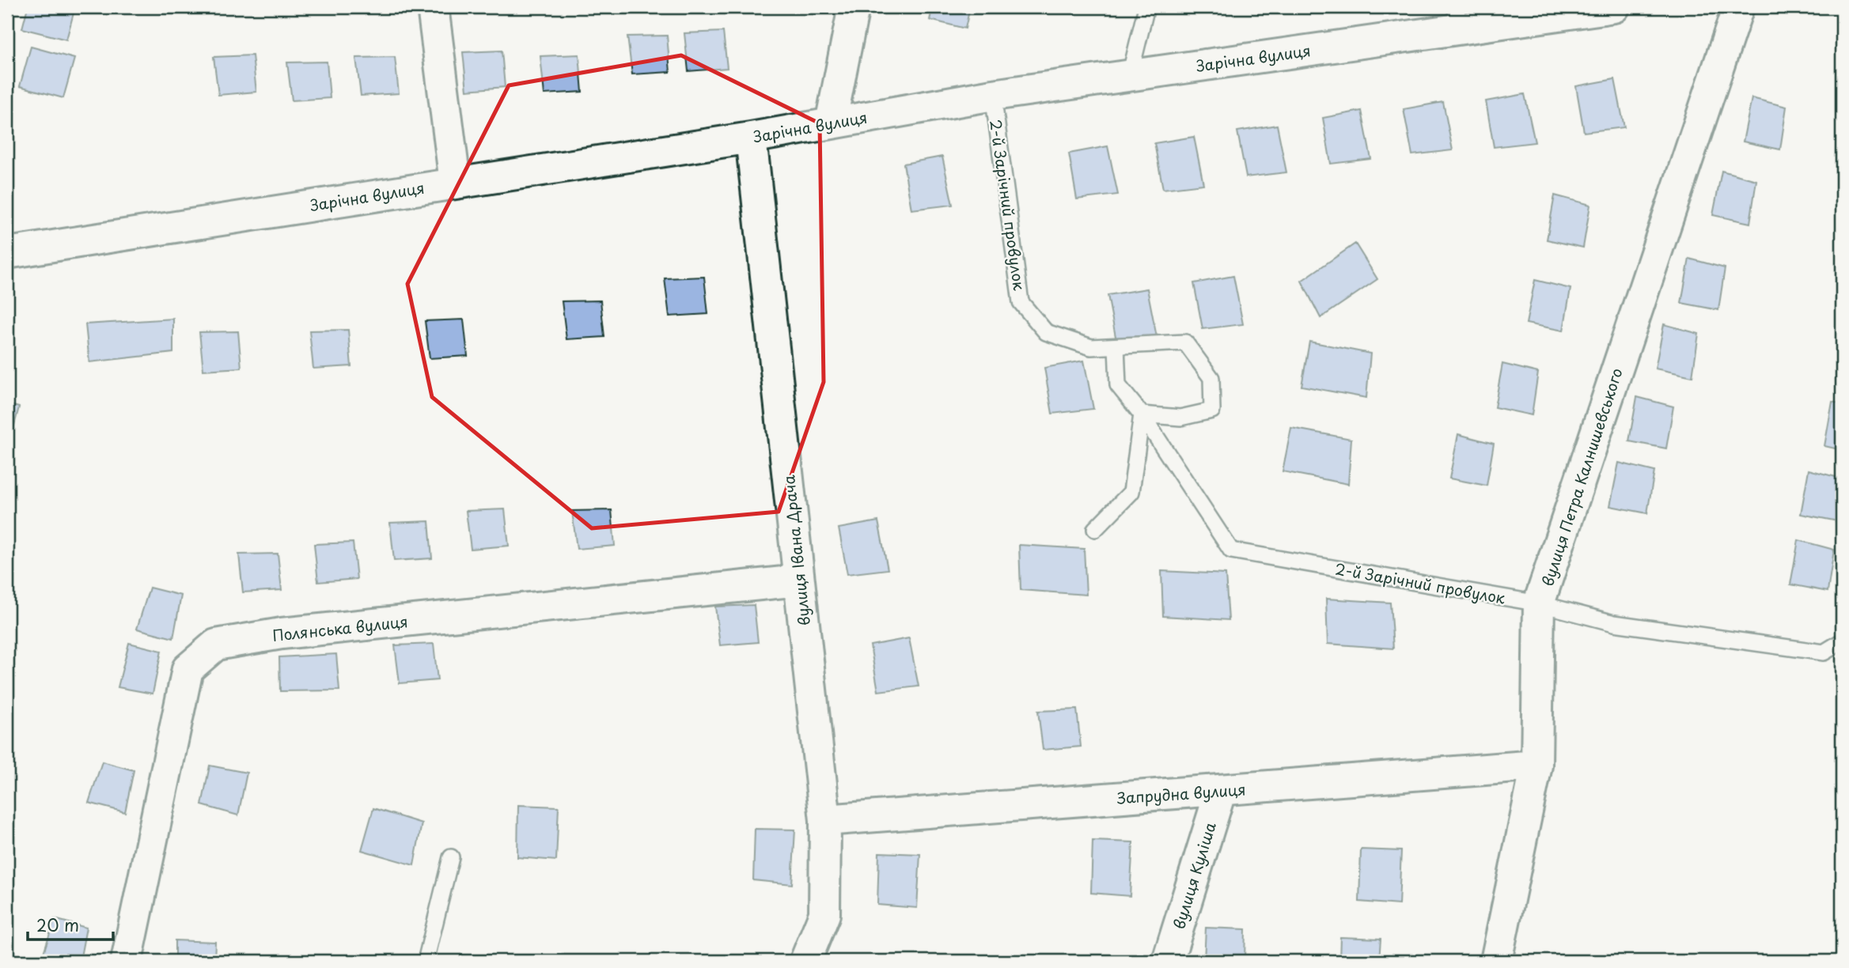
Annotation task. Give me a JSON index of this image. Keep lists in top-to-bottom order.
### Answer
{
  "streets": {
    "street": [
      "Зарічна вулиця",
      "вулиця Петра Калнишевського",
      "вулиця Івана Драча",
      "Полянська вулиця",
      "Запрудна вулиця",
      "вулиця Куліша"
    ],
    "lane": ["2-й Зарічний провулок"]
  },
  "crossings": [
    ["Зарічна вулиця", "2-й Зарічний провулок"],
    ["Зарічна вулиця", "вулиця Івана Драча"],
    ["2-й Зарічний провулок", "вулиця Петра Калнишевського"],
    ["вулиця Петра Калнишевського", "Запрудна вулиця"],
    ["вулиця Івана Драча", "Полянська вулиця"],
    ["вулиця Івана Драча", "Запрудна вулиця"],
    ["Запрудна вулиця", "вулиця Куліша"]
  ],
  "scale_bar": "20 m"
}
